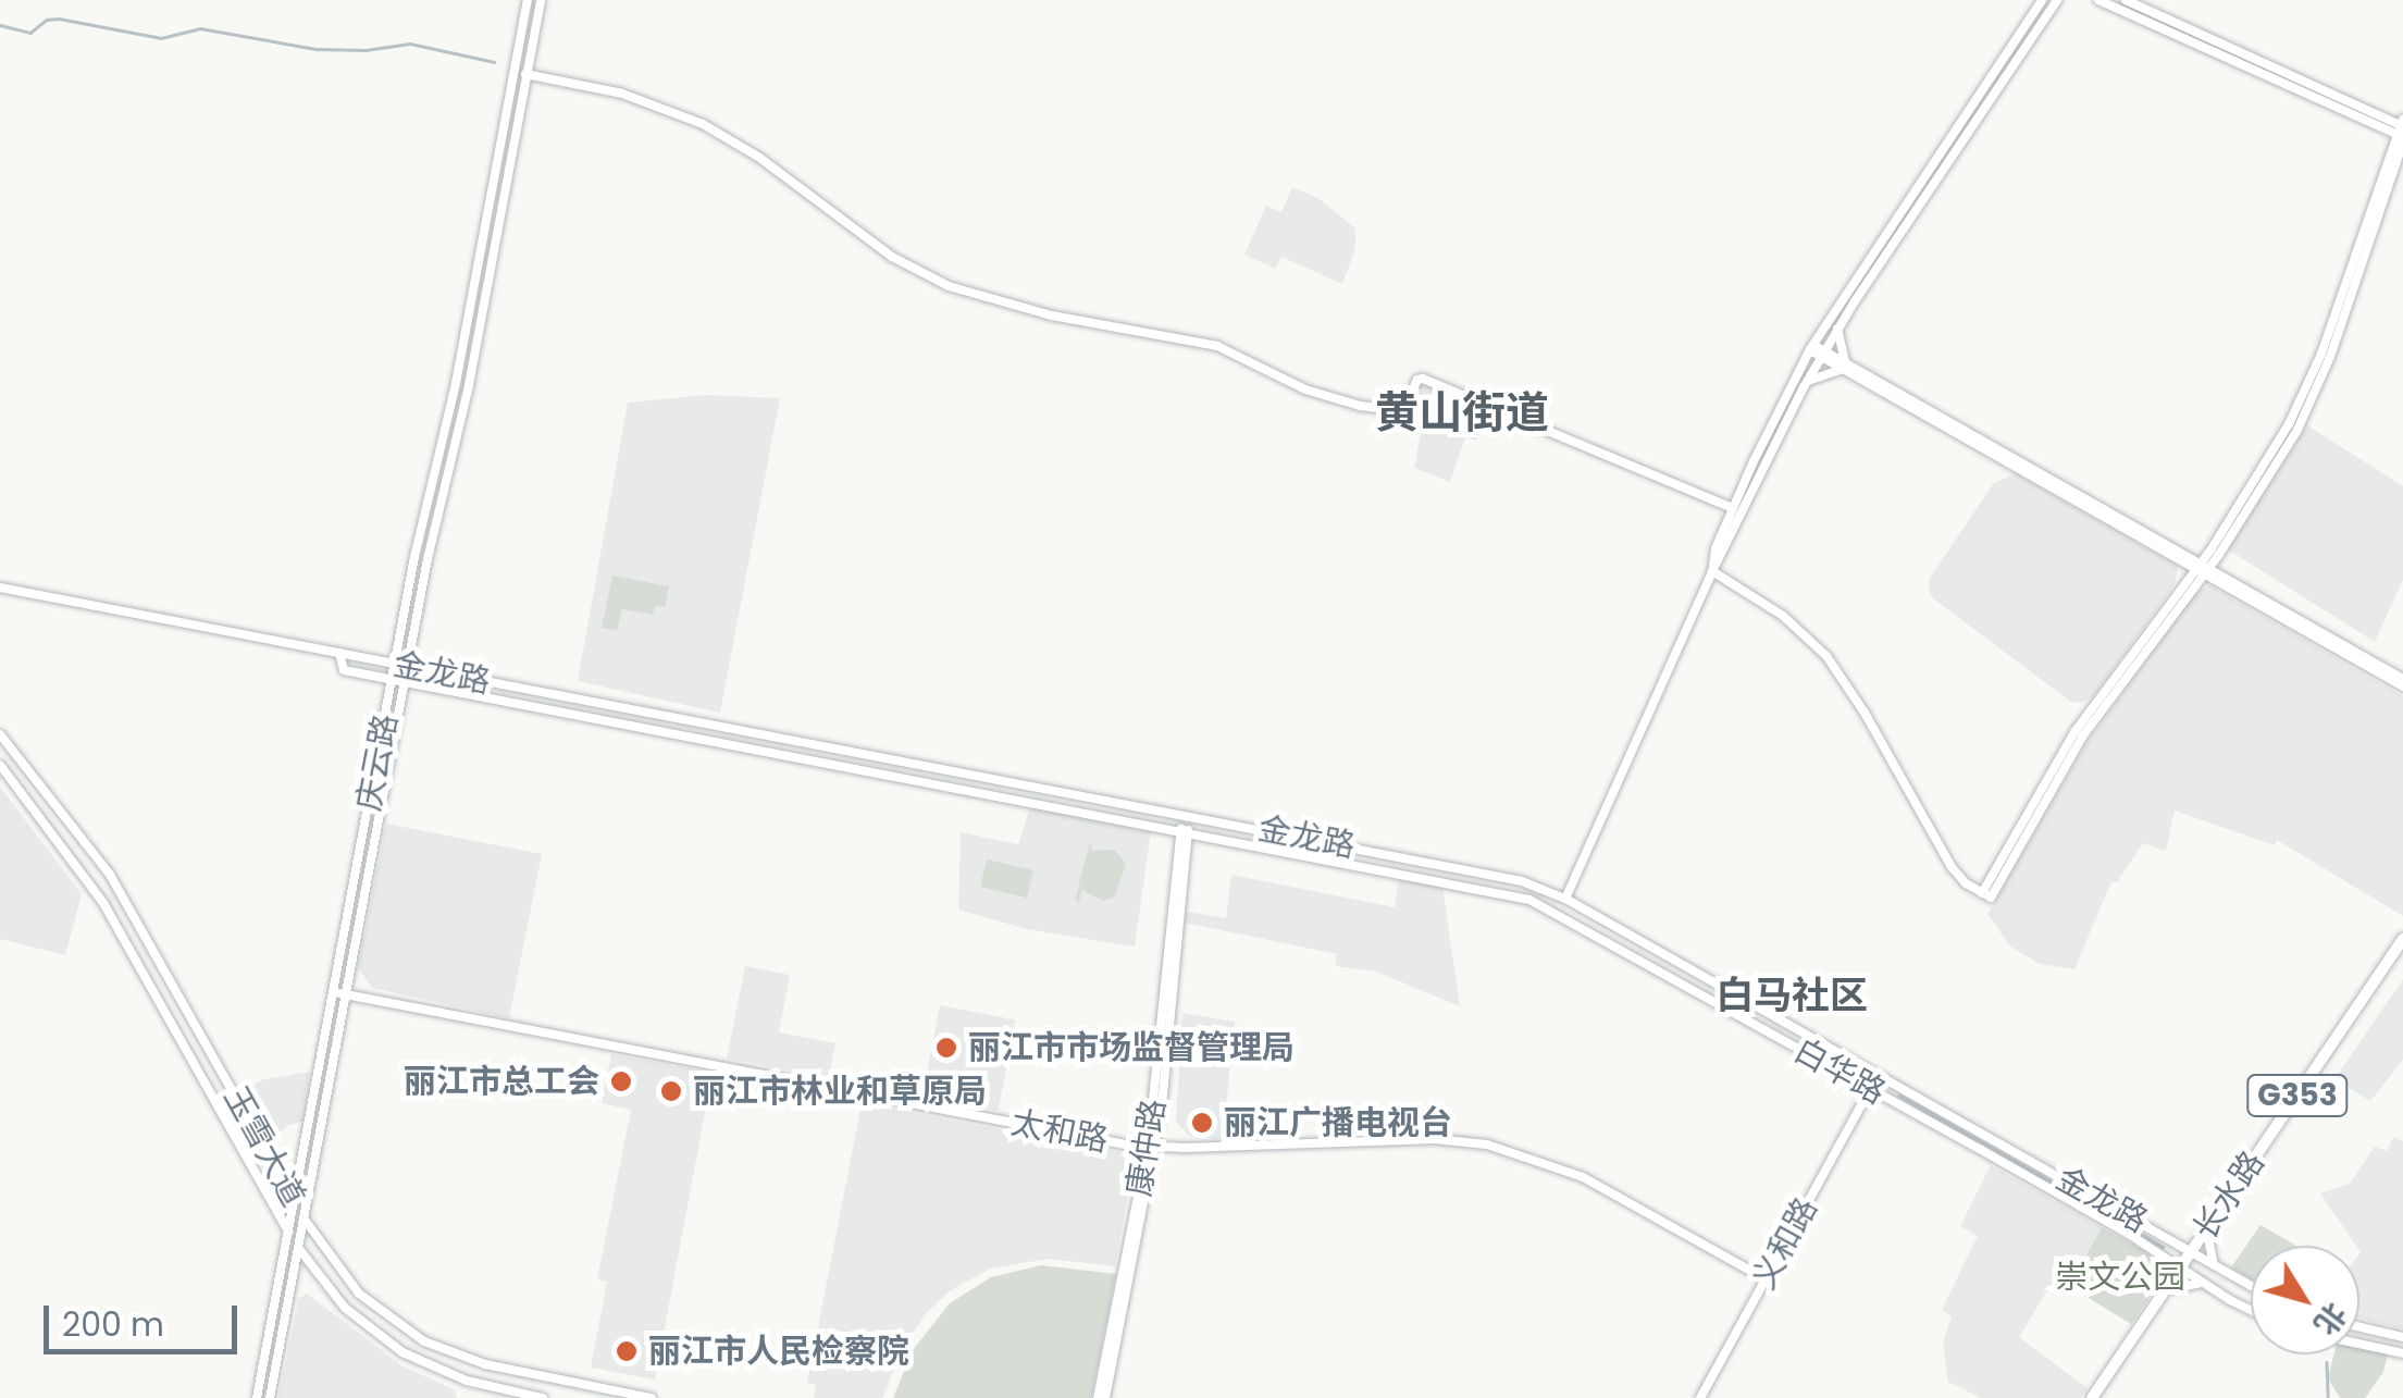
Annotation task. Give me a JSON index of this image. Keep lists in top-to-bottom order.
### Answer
{
  "streets": {
    "highway": ["G353", "长水路"],
    "main road": [
      "金龙路",
      "庆云路",
      "白华路",
      "太和路",
      "玉雪大道",
      "康仲路",
      "义和路"
    ]
  },
  "crossings": [
    ["金龙路", "庆云路"],
    ["金龙路", "白华路"],
    ["金龙路", "康仲路"],
    ["金龙路", "长水路"],
    ["庆云路", "太和路"],
    ["庆云路", "玉雪大道"],
    ["白华路", "长水路"],
    ["白华路", "义和路"],
    ["太和路", "康仲路"],
    ["太和路", "义和路"]
  ],
  "districts": ["黄山街道", "白马社区"],
  "parks": ["崇文公园"],
  "places": [
    "丽江市市场监督管理局",
    "丽江市总工会",
    "丽江市林业和草原局",
    "丽江广播电视台",
    "丽江市人民检察院"
  ],
  "scale_bar": "200 m",
  "north": "bottom right"
}
